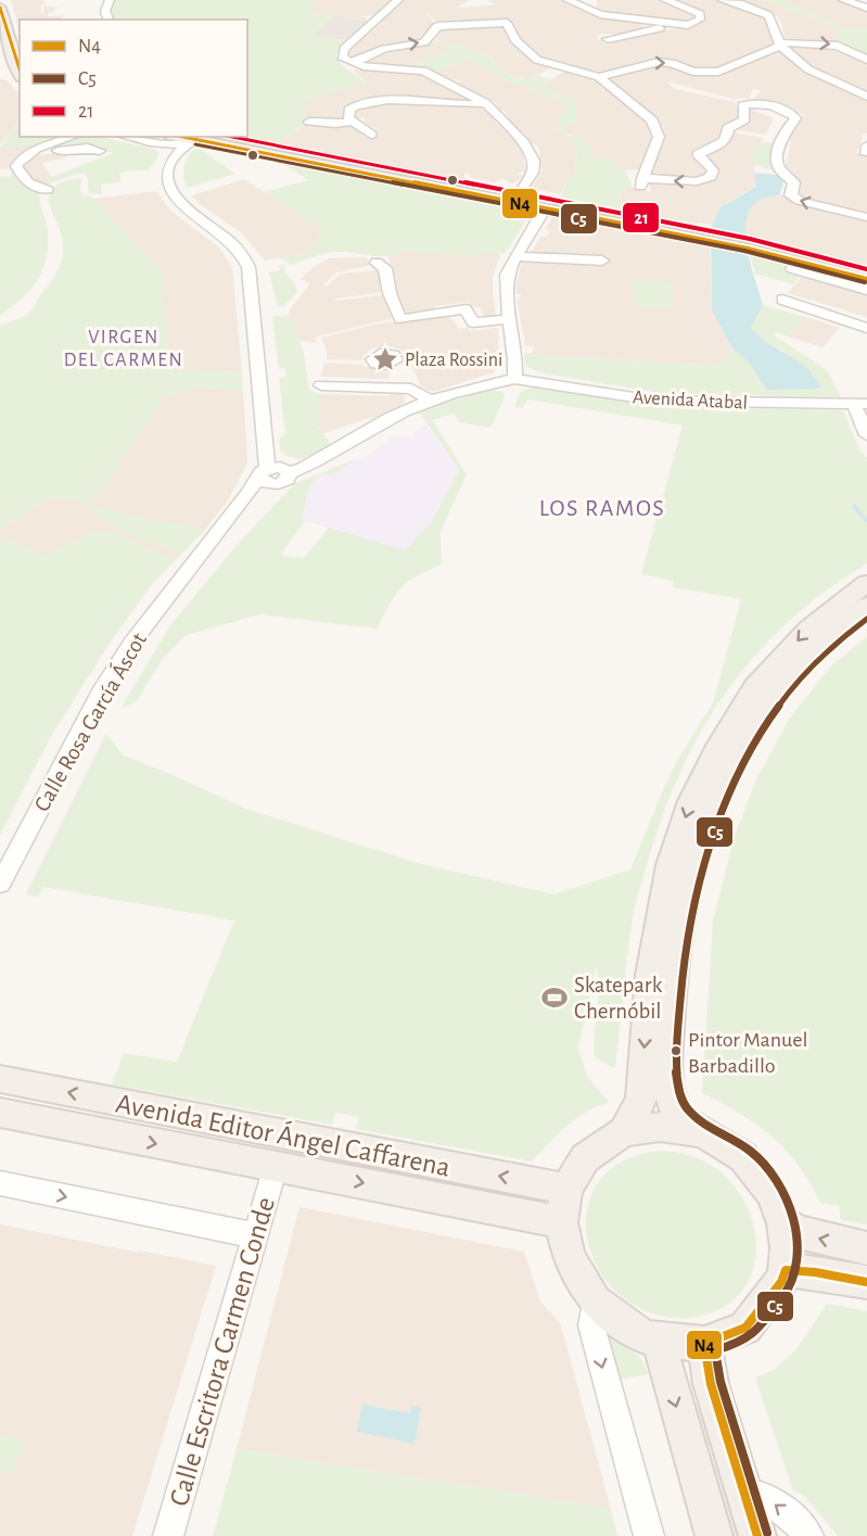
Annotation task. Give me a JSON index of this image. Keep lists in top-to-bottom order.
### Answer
{
  "streets": {
    "main road": ["Avenida Editor Ángel Caffarena"],
    "street": ["Avenida Atabal", "Calle Rosa García Áscot", "Calle Escritora Carmen Conde"]
  },
  "crossings": [
    ["Avenida Atabal", "Calle Rosa García Áscot"],
    ["Avenida Editor Ángel Caffarena", "Calle Escritora Carmen Conde"]
  ],
  "districts": ["VIRGEN DEL CARMEN", "LOS RAMOS"],
  "places": {
    "place": ["Plaza Rossini"],
    "sports": ["Skatepark Chernóbil"],
    "other": ["Pintor Manuel Barbadillo"]
  },
  "lines": ["transit line N4", "transit line 21", "transit line C5"],
  "legend": ["N4", "C5", "21"]
}
